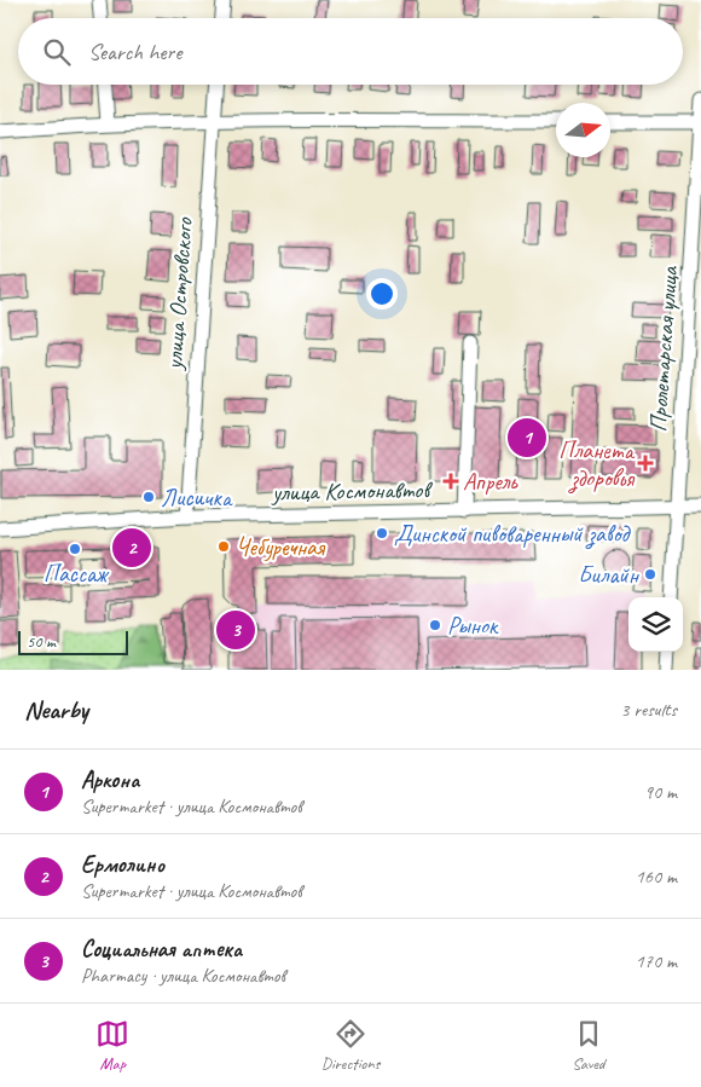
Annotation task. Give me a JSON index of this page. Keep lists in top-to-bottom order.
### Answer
{
  "streets": {
    "street": ["улица Островского", "Пролетарская улица", "улица Космонавтов"]
  },
  "crossings": [
    ["улица Островского", "улица Космонавтов"],
    ["Пролетарская улица", "улица Космонавтов"]
  ],
  "places": {
    "health": ["Планета здоровья", "Апрель"],
    "other": [
      "Лисичка",
      "Динской пивоваренный завод",
      "Чебуречная",
      "Пассаж",
      "Билайн",
      "Рынок"
    ]
  },
  "scale_bar": "50 m",
  "north": "right",
  "page": {
    "search": "Search here",
    "pins": ["1", "2", "3"],
    "scale": "50 m",
    "heading": ["Nearby", "3 results"],
    "list": [
      {
        "mark": "1",
        "name": "Аркона",
        "note": "Supermarket · улица Космонавтов",
        "value": "90 m"
      },
      {
        "mark": "2",
        "name": "Ермолино",
        "note": "Supermarket · улица Космонавтов",
        "value": "160 m"
      },
      {
        "mark": "3",
        "name": "Социальная аптека",
        "note": "Pharmacy · улица Космонавтов",
        "value": "170 m"
      }
    ],
    "nav": ["Map", "Directions", "Saved"]
  }
}
